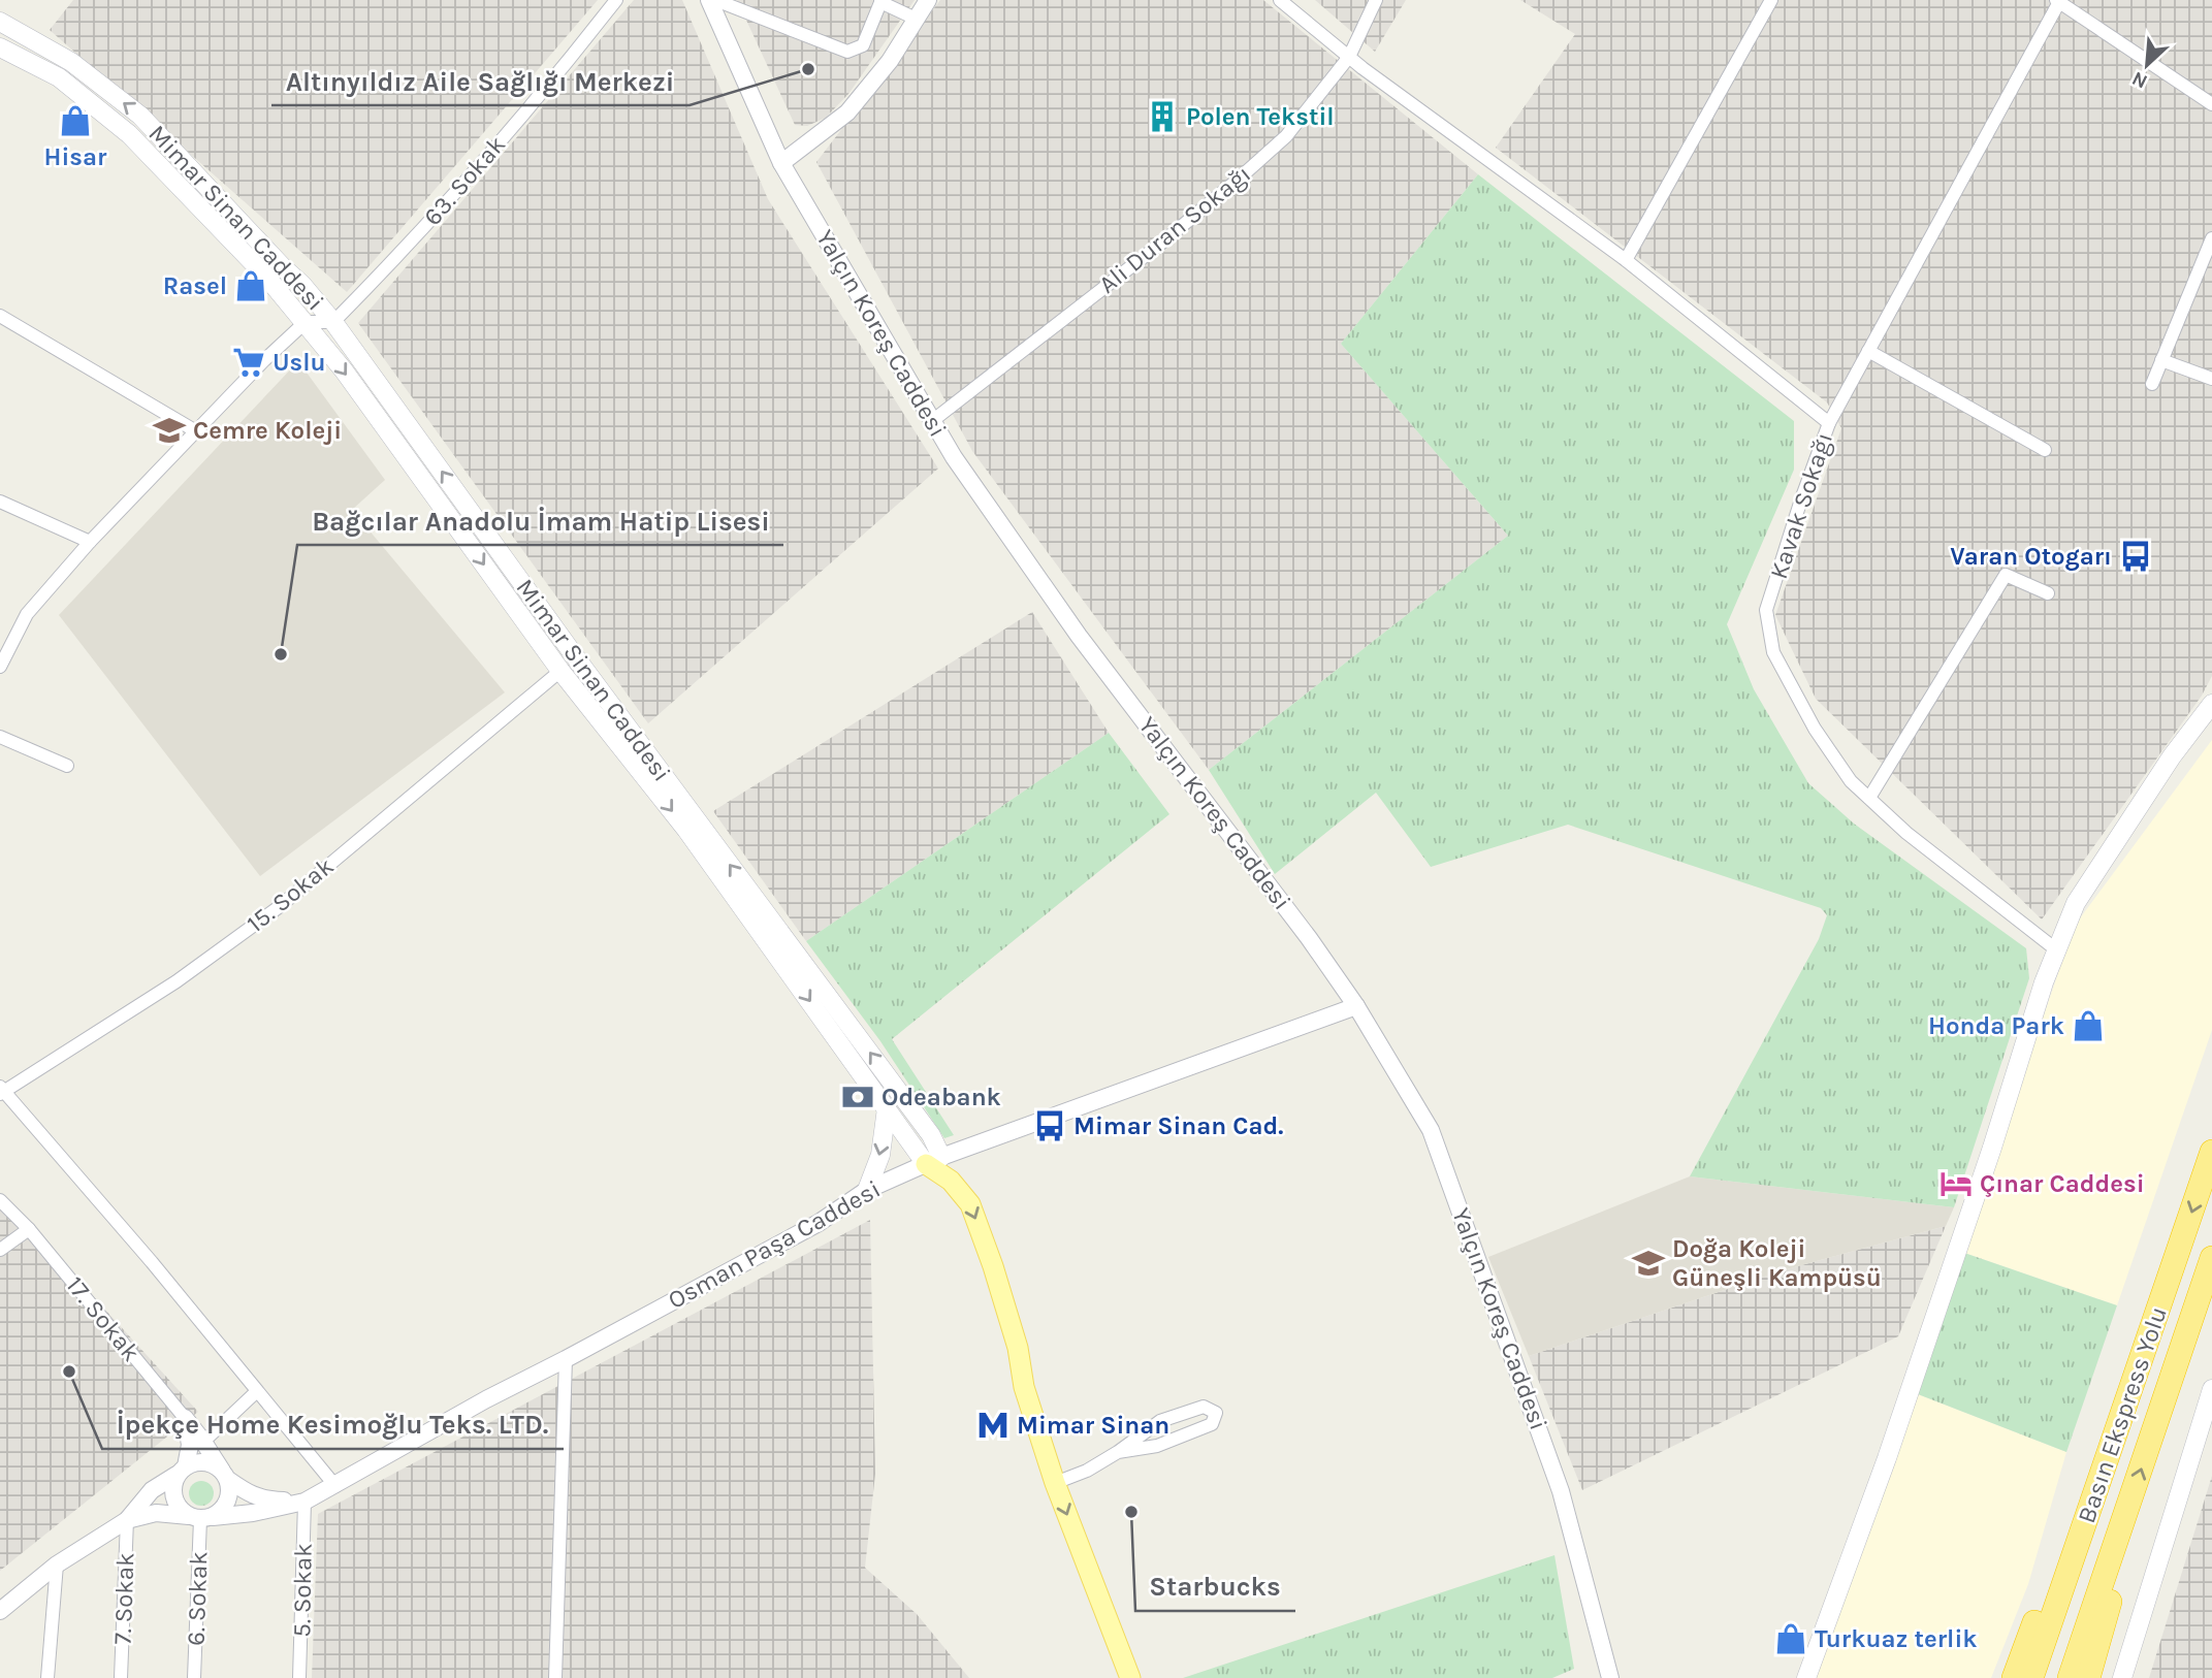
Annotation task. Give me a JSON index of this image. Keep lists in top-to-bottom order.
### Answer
{
  "streets": {
    "highway": ["Basın Ekspress Yolu"],
    "main road": ["Mimar Sinan Caddesi"],
    "street": [
      "63. Sokak",
      "Ali Duran Sokağı",
      "Yalçın Koreş Caddesi",
      "Kavak Sokağı",
      "15. Sokak",
      "Osman Paşa Caddesi",
      "17. Sokak",
      "5. Sokak",
      "7. Sokak",
      "6. Sokak"
    ]
  },
  "crossings": [
    ["63. Sokak", "Mimar Sinan Caddesi"],
    ["Mimar Sinan Caddesi", "15. Sokak"],
    ["Mimar Sinan Caddesi", "Osman Paşa Caddesi"],
    ["Ali Duran Sokağı", "Yalçın Koreş Caddesi"],
    ["Yalçın Koreş Caddesi", "Osman Paşa Caddesi"],
    ["Osman Paşa Caddesi", "17. Sokak"],
    ["Osman Paşa Caddesi", "5. Sokak"],
    ["Osman Paşa Caddesi", "7. Sokak"],
    ["Osman Paşa Caddesi", "6. Sokak"],
    ["17. Sokak", "6. Sokak"]
  ],
  "places": {
    "other": [
      "Altınyıldız Aile Sağlığı Merkezi",
      "Bağcılar Anadolu İmam Hatip Lisesi",
      "İpekçe Home Kesimoğlu Teks. LTD.",
      "Starbucks"
    ],
    "building": ["Polen Tekstil"],
    "shop": [
      "Hisar",
      "Rasel",
      "Honda Park",
      "Turkuaz terlik"
    ],
    "supermarket": ["Uslu"],
    "school or university": ["Cemre Koleji", "Doğa Koleji Güneşli Kampüsü"],
    "bus stop": ["Varan Otogarı", "Mimar Sinan Cad."],
    "bank": ["Odeabank"],
    "hotel": ["Çınar Caddesi"],
    "metro station": ["Mimar Sinan"]
  },
  "north": "bottom left"
}
